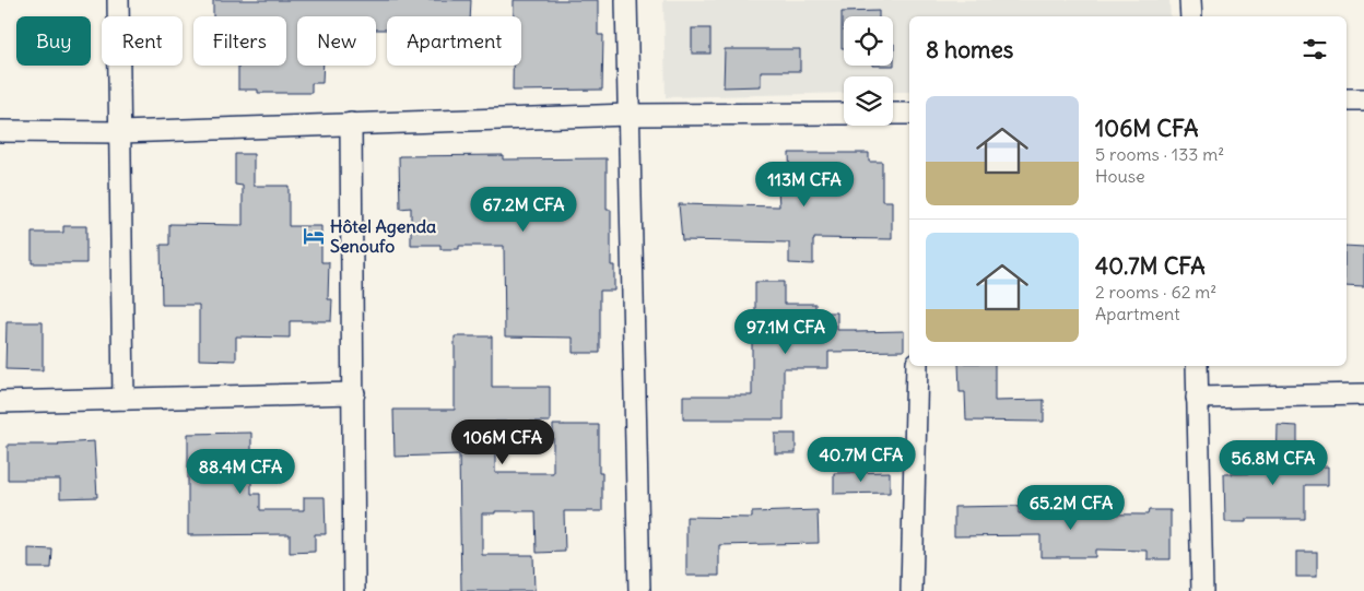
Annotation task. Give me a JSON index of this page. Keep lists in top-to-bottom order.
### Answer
{
  "places": {
    "hotel": ["Hôtel Agenda Senoufo"]
  },
  "page": {
    "chip": [
      "Buy",
      "Rent",
      "Filters",
      "New",
      "Apartment"
    ],
    "heading": "8 homes",
    "list": [
      {
        "name": "106M CFA",
        "note": "5 rooms · 133 m² · House"
      },
      {
        "name": "40.7M CFA",
        "note": "2 rooms · 62 m² · Apartment"
      }
    ],
    "price": [
      "113M CFA",
      "67.2M CFA",
      "97.1M CFA",
      "106M CFA",
      "40.7M CFA",
      "56.8M CFA",
      "88.4M CFA",
      "65.2M CFA"
    ]
  }
}
